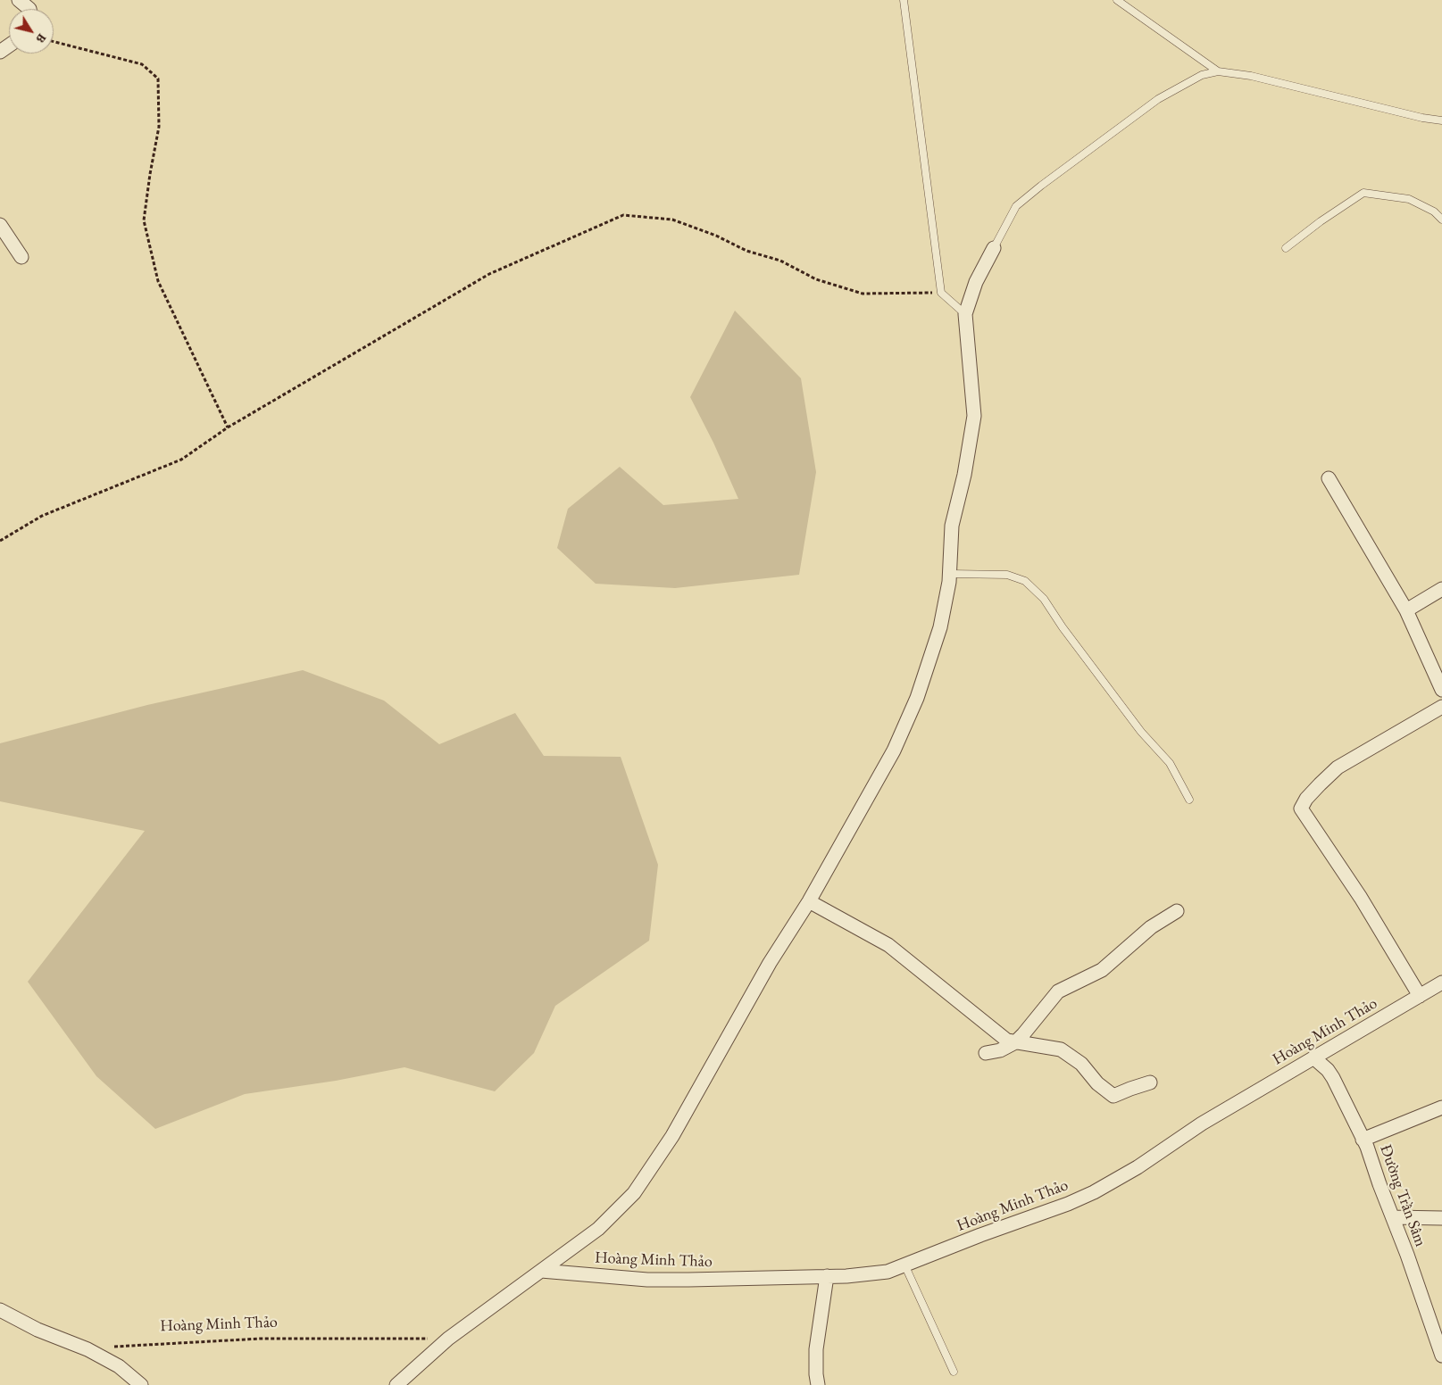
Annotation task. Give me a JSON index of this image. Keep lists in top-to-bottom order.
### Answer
{
  "streets": {
    "street": ["Hoàng Minh Thảo", "Đường Trần Sâm"]
  },
  "crossings": [
    ["Hoàng Minh Thảo", "Đường Trần Sâm"]
  ],
  "north": "bottom right"
}
